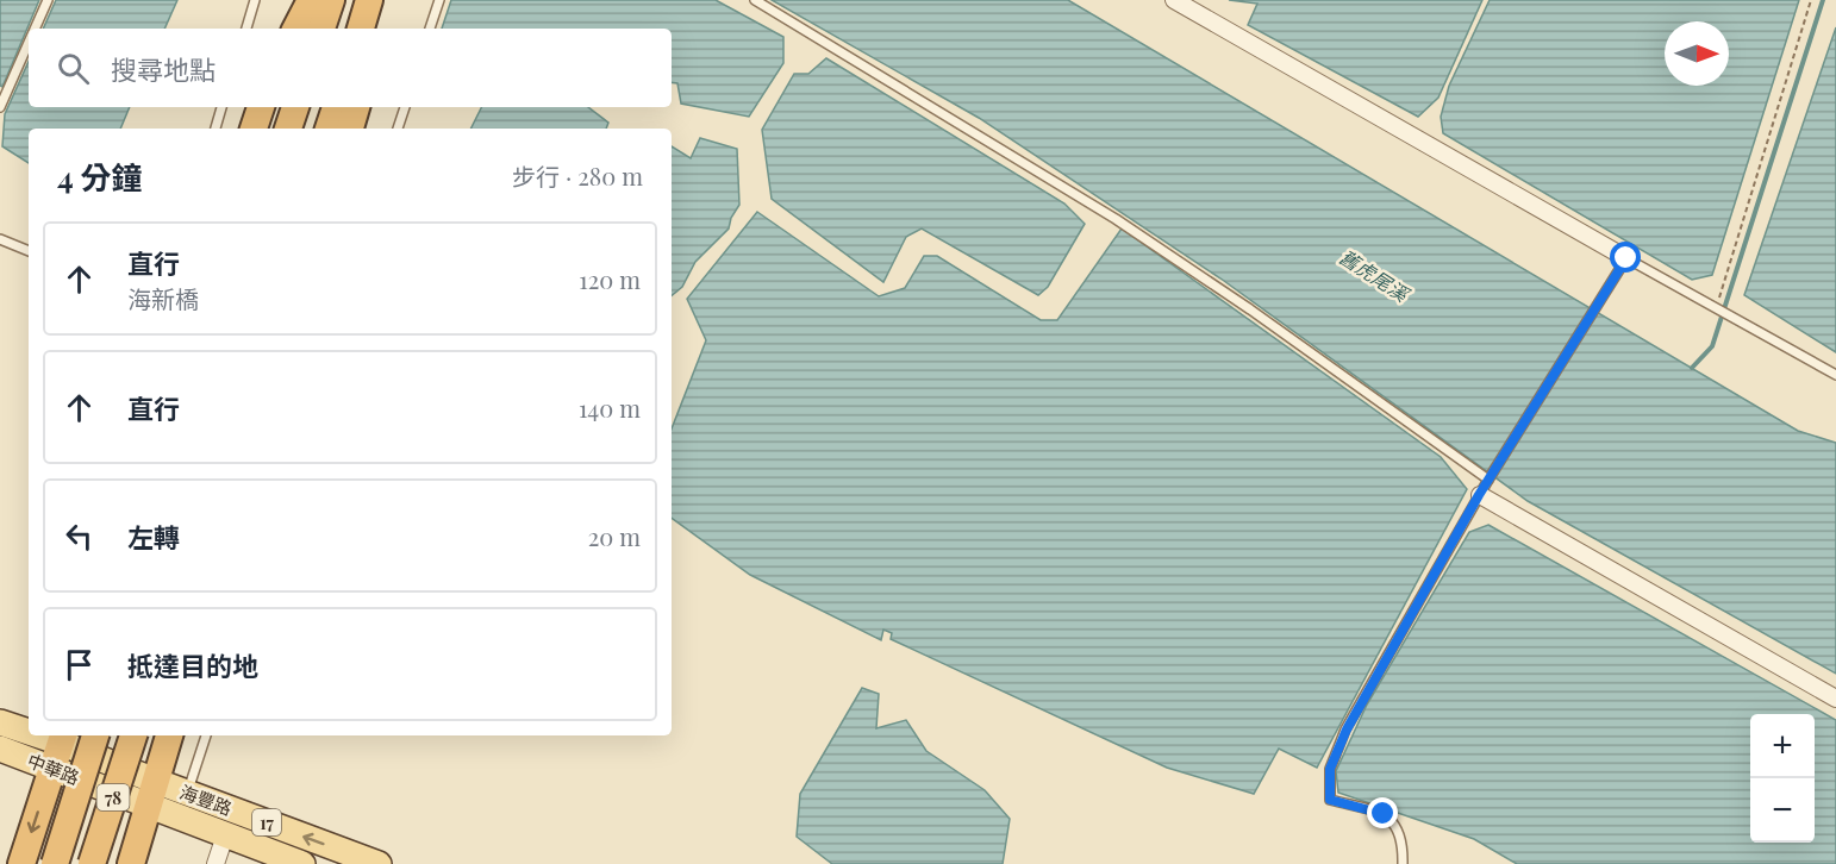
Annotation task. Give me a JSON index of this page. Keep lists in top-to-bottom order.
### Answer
{
  "streets": {
    "highway": ["78"],
    "main road": ["中華路", "海豐路", "17"]
  },
  "crossings": [
    ["中華路", "海豐路"]
  ],
  "water": ["舊虎尾溪"],
  "north": "right",
  "page": {
    "search": "搜尋地點",
    "heading": ["4 分鐘", "步行 · 280 m"],
    "list": [
      ["直行", "海新橋", "120 m"],
      ["直行", "140 m"],
      ["左轉", "20 m"],
      "抵達目的地"
    ],
    "map_buttons": ["+", "−"]
  }
}
